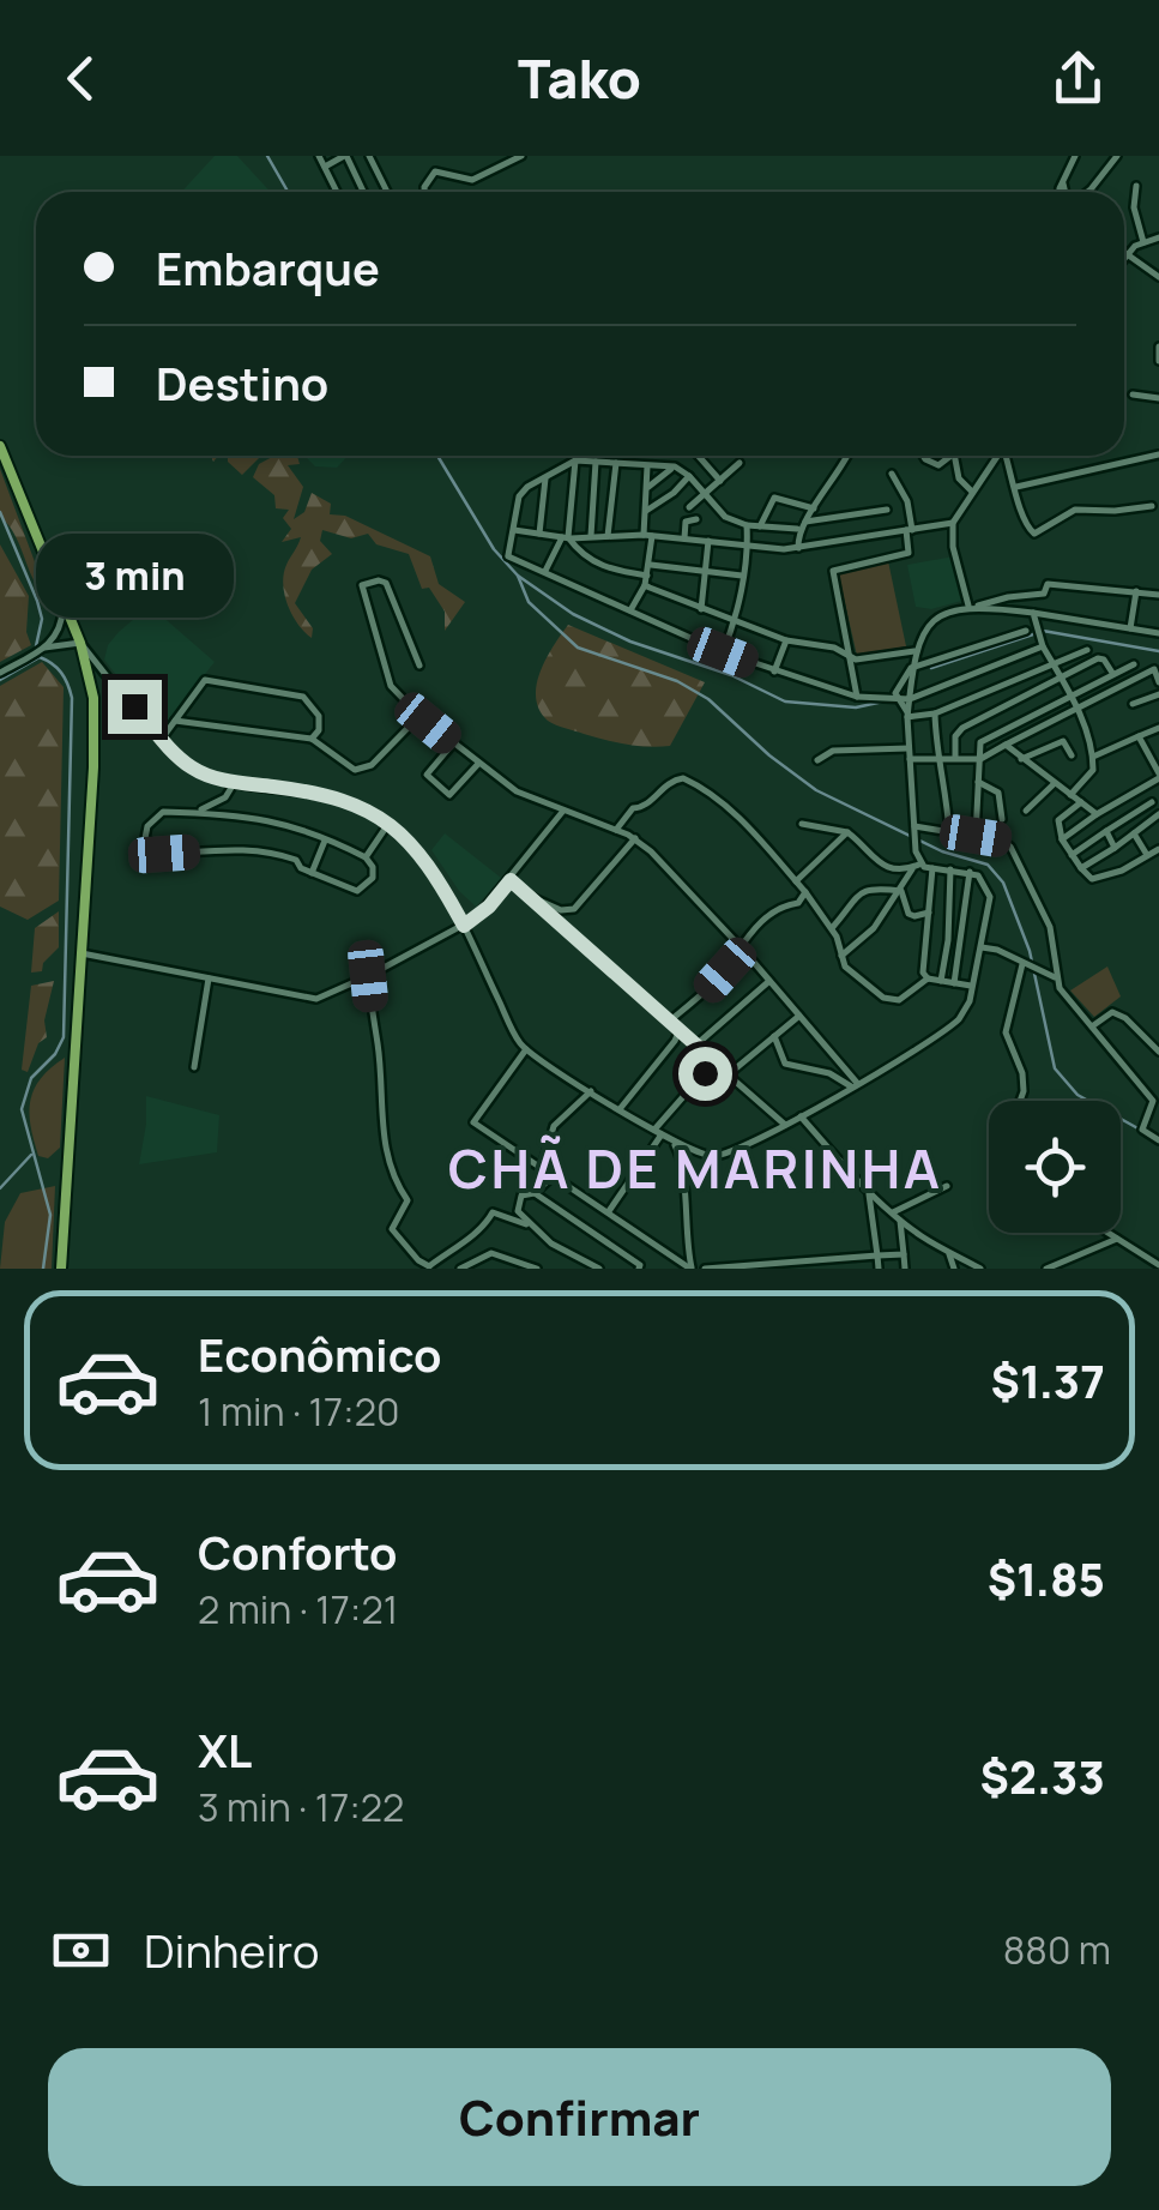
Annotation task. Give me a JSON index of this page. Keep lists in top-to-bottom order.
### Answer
{
  "districts": ["CHÃ DE MARINHA"],
  "page": {
    "header": "Tako",
    "banner": ["Embarque", "Destino"],
    "bubble": "3 min",
    "list": [
      {
        "name": "Econômico",
        "note": "1 min · 17:20",
        "value": "$1.37"
      },
      {
        "name": "Conforto",
        "note": "2 min · 17:21",
        "value": "$1.85"
      },
      {
        "name": "XL",
        "note": "3 min · 17:22",
        "value": "$2.33"
      }
    ],
    "pay": ["Dinheiro", "880 m"],
    "buttons": "Confirmar"
  }
}
